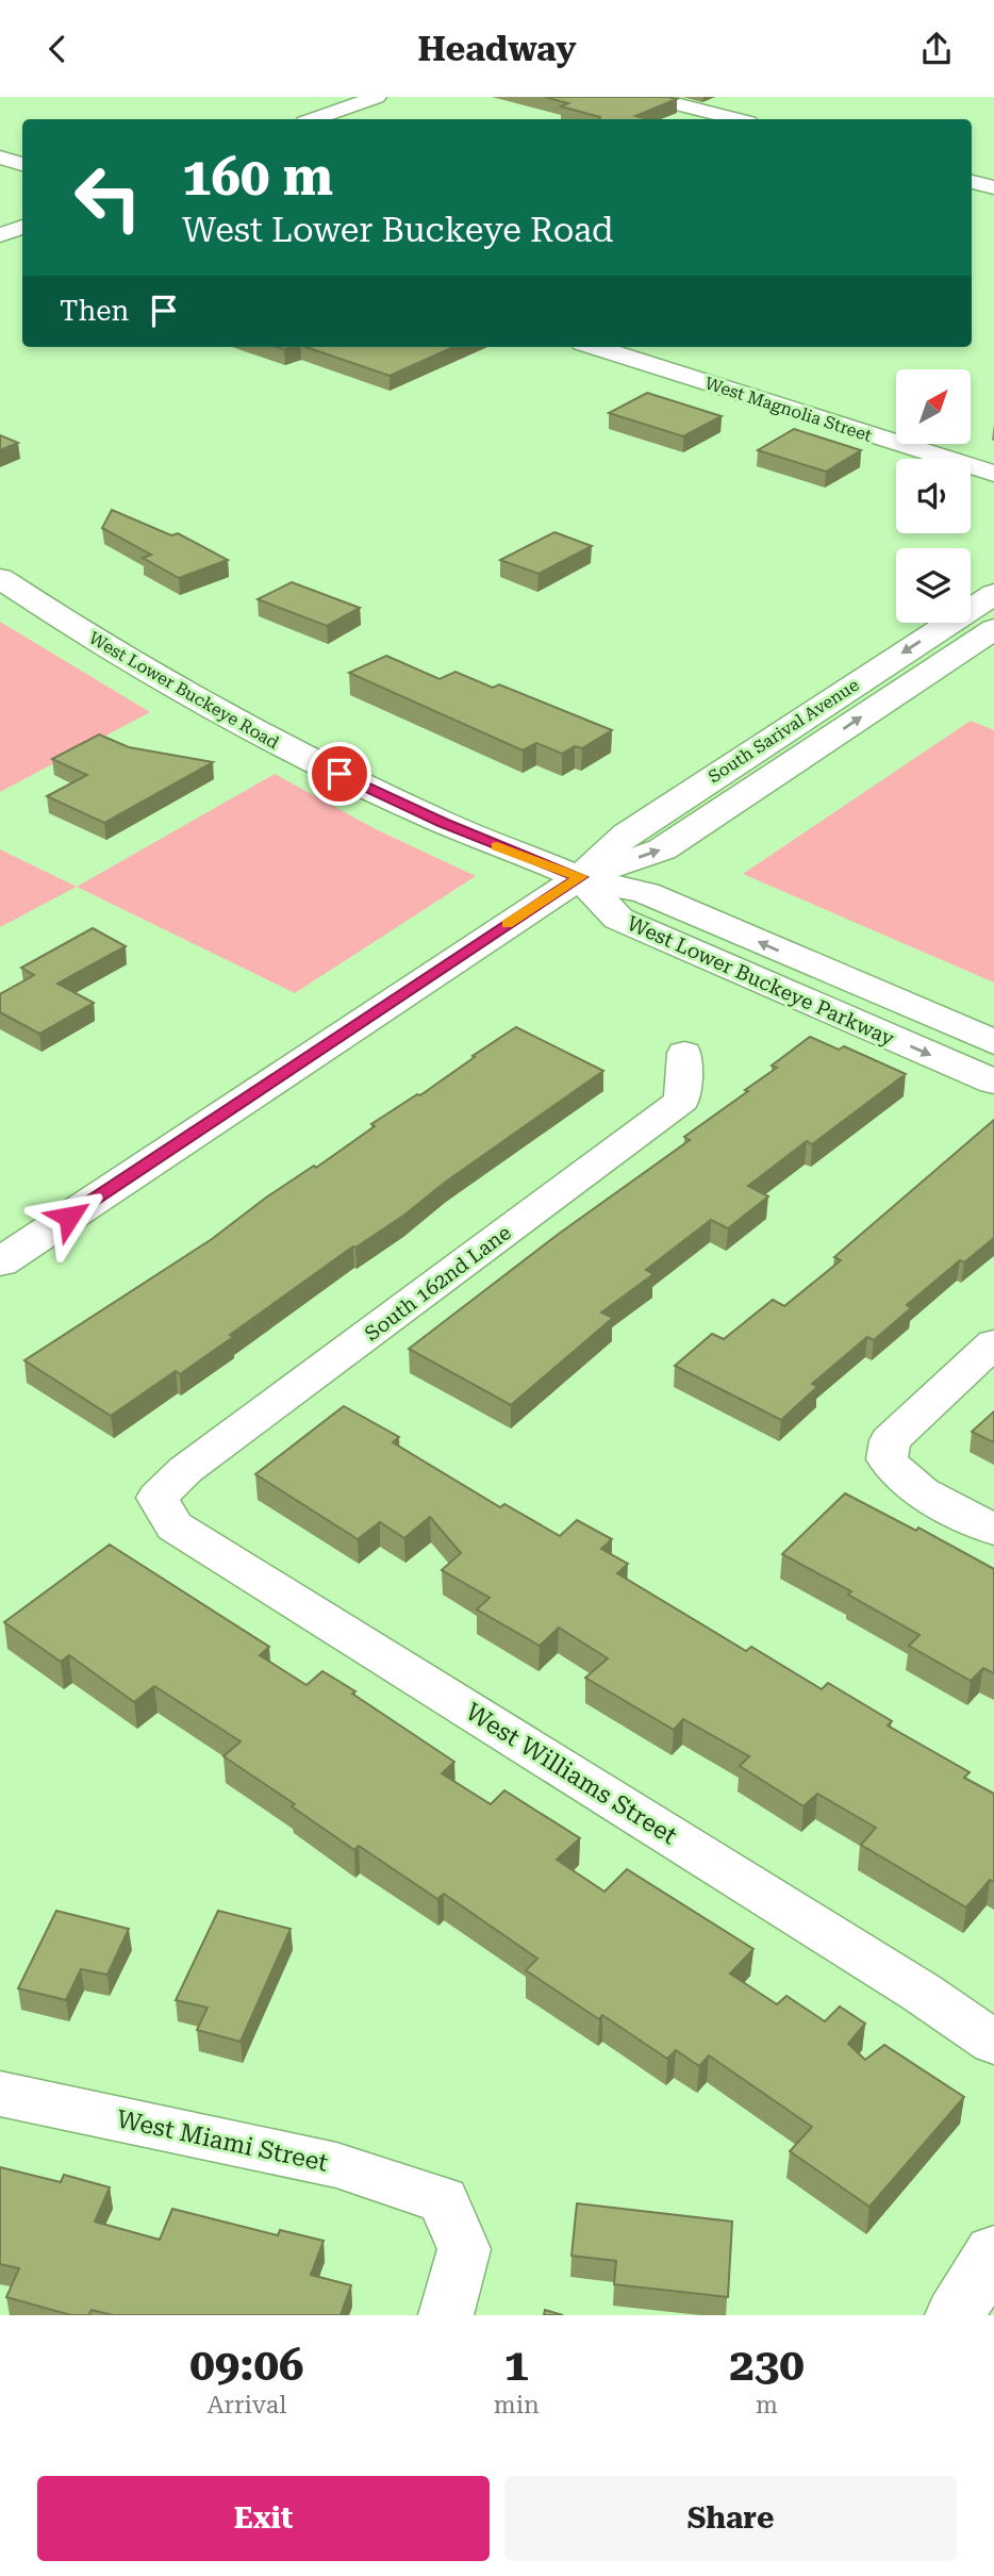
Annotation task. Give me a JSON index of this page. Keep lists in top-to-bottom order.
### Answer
{
  "streets": {
    "main road": ["West Lower Buckeye Road", "South Sarival Avenue", "West Lower Buckeye Parkway"],
    "street": [
      "West Magnolia Street",
      "South 162nd Lane",
      "West Williams Street",
      "West Miami Street"
    ]
  },
  "crossings": [
    ["West Lower Buckeye Road", "South Sarival Avenue"],
    ["West Lower Buckeye Road", "West Lower Buckeye Parkway"],
    ["South Sarival Avenue", "West Lower Buckeye Parkway"],
    ["South 162nd Lane", "West Williams Street"]
  ],
  "north": "top right",
  "page": {
    "header": "Headway",
    "turn": ["160 m", "West Lower Buckeye Road"],
    "then": "Then",
    "eta": [
      "09:06",
      "Arrival",
      "1",
      "min",
      "230",
      "m"
    ],
    "buttons": ["Exit", "Share"]
  }
}
